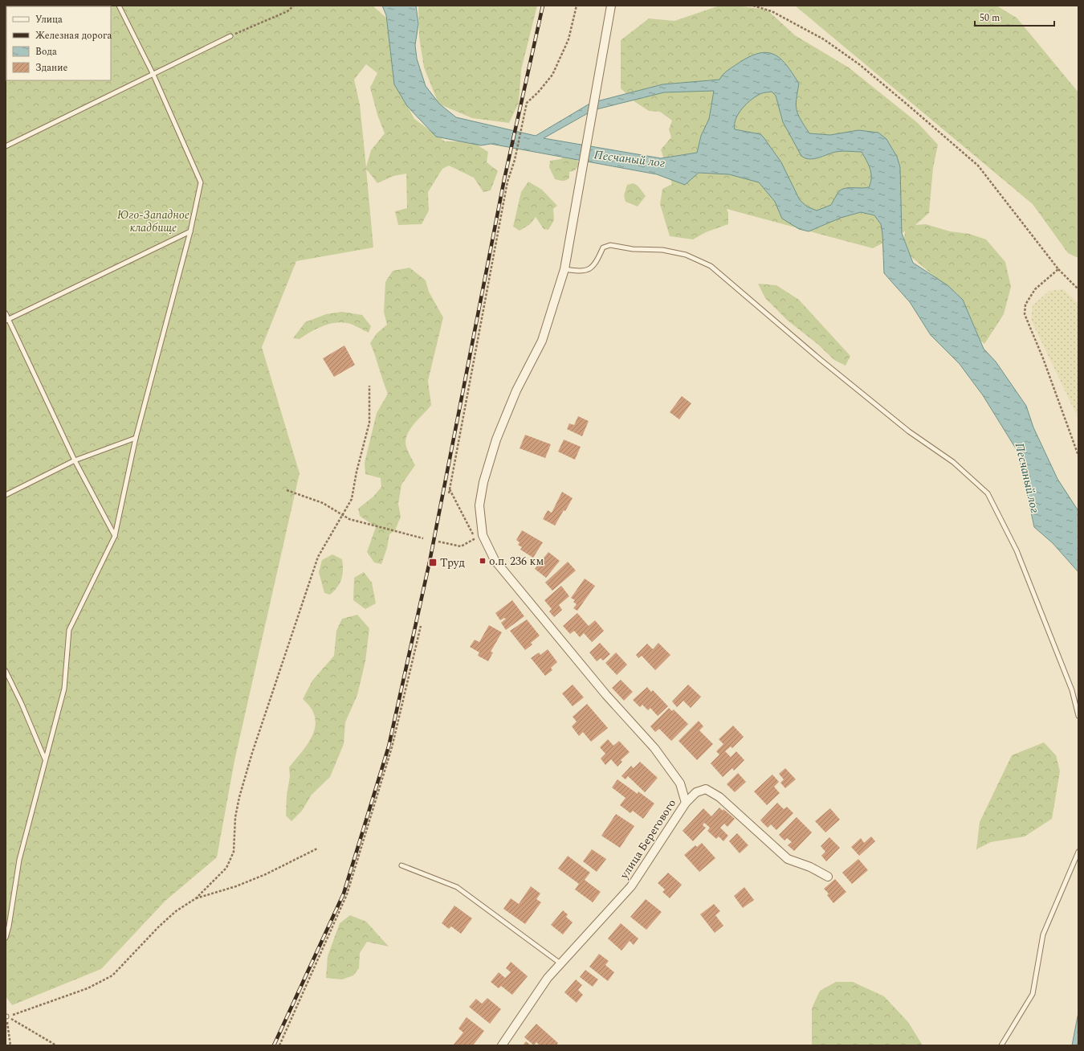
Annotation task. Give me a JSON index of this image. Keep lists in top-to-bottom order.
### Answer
{
  "streets": {
    "street": ["улица Берегового"]
  },
  "water": ["Песчаный лог"],
  "parks": ["Юго-Западное кладбище"],
  "places": {
    "transit": ["о.п. 236 км", "Труд"]
  },
  "legend": [
    "Улица",
    "Железная дорога",
    "Вода",
    "Здание"
  ],
  "scale_bar": "50 m"
}
